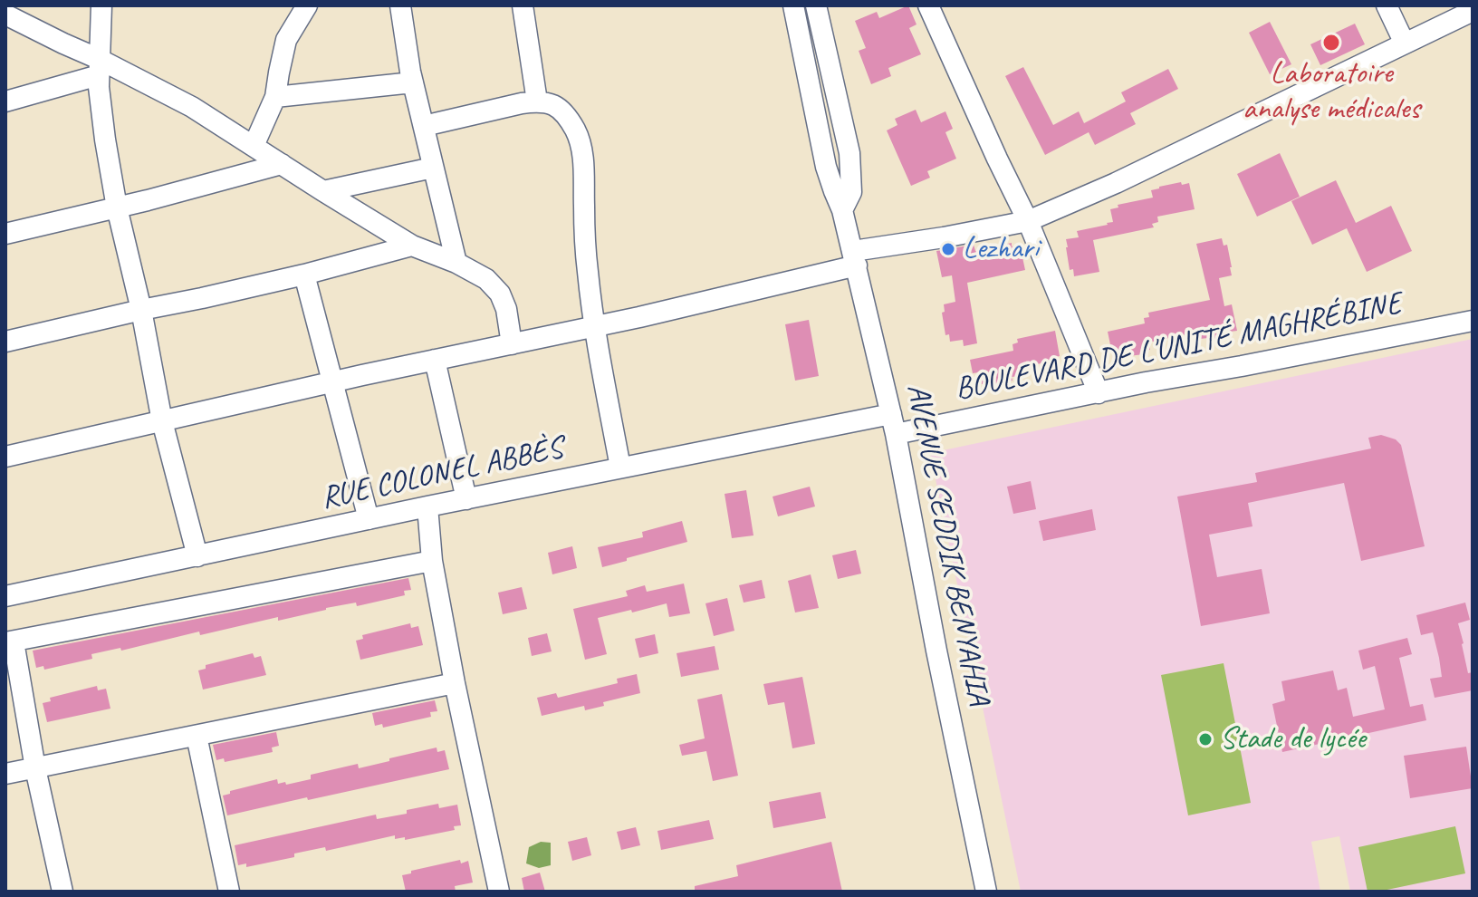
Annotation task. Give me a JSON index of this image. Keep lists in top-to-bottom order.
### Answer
{
  "streets": {
    "street": ["BOULEVARD DE L'UNITÉ MAGHRÉBINE", "RUE COLONEL ABBÈS", "AVENUE SEDDIK BENYAHIA"]
  },
  "crossings": [
    ["BOULEVARD DE L'UNITÉ MAGHRÉBINE", "RUE COLONEL ABBÈS"],
    ["BOULEVARD DE L'UNITÉ MAGHRÉBINE", "AVENUE SEDDIK BENYAHIA"],
    ["RUE COLONEL ABBÈS", "AVENUE SEDDIK BENYAHIA"]
  ],
  "places": ["Laboratoire analyse médicales", "Lezhari", "Stade de lycée"]
}
